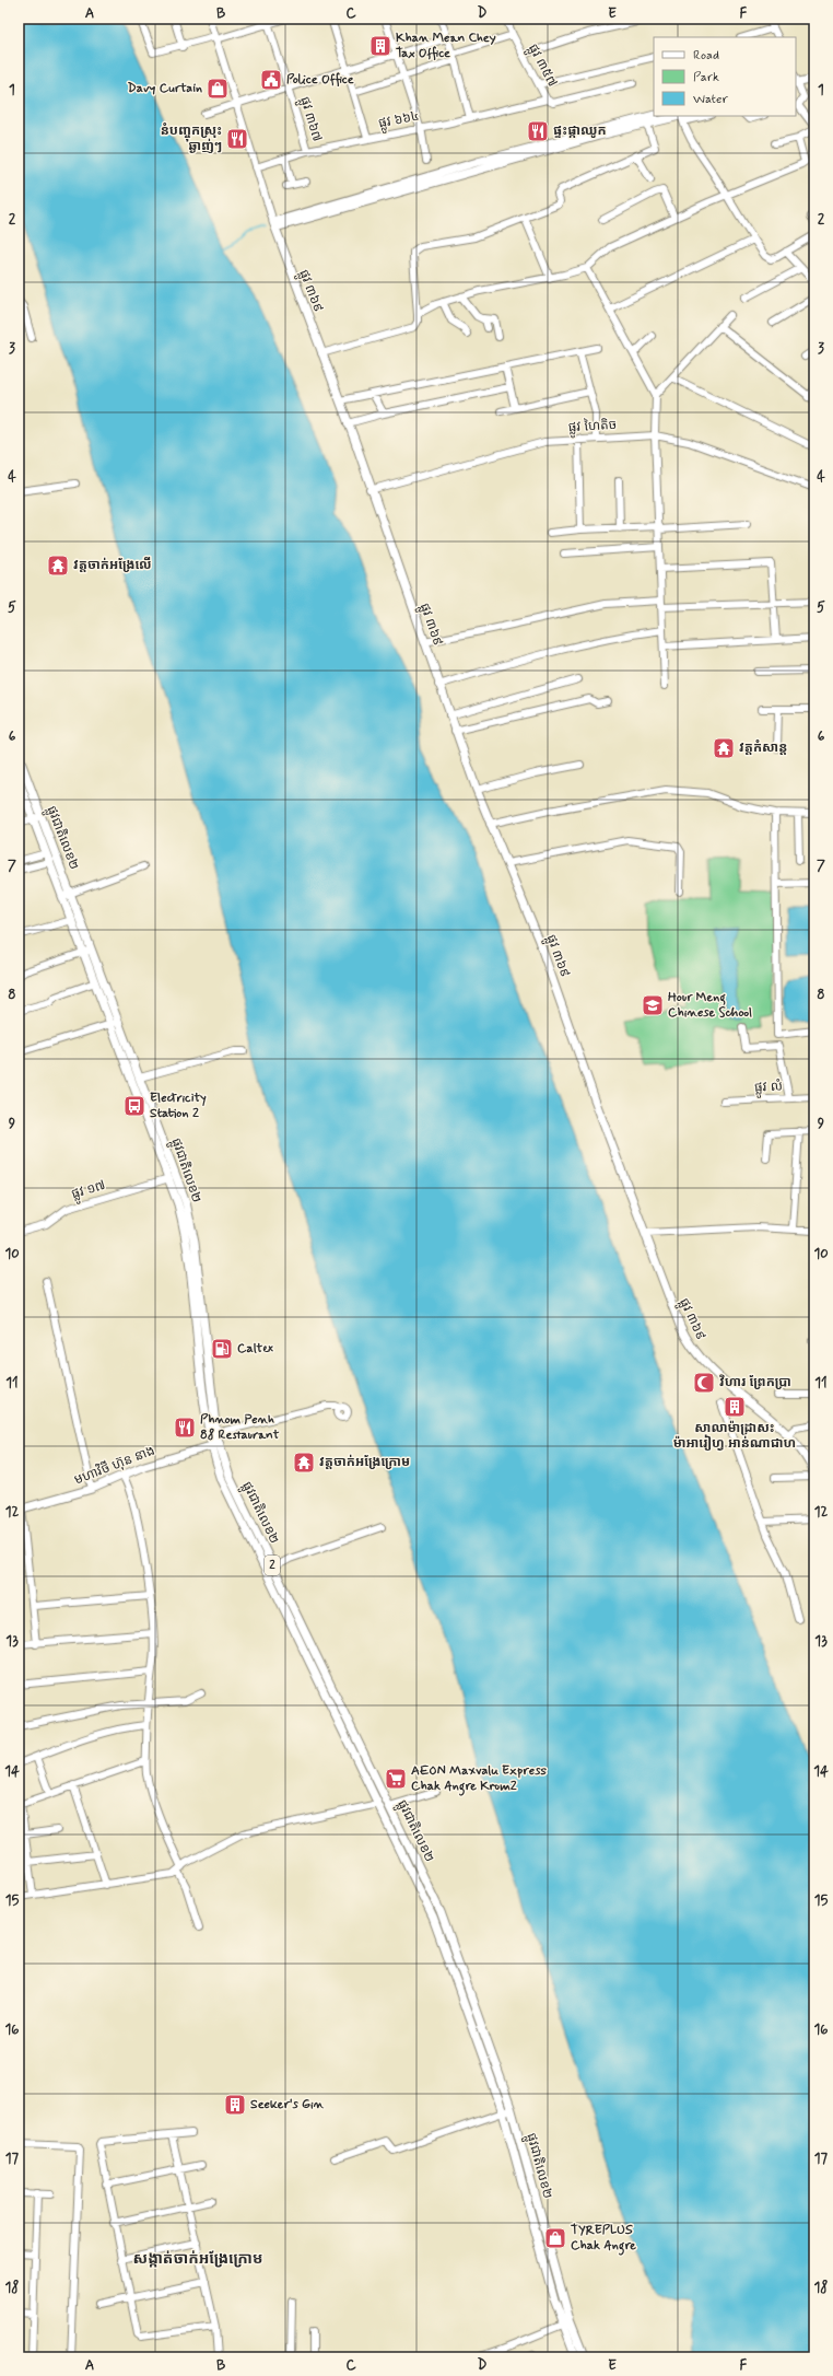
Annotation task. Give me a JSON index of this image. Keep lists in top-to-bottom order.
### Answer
{
  "streets": {
    "main road": [
      "ផ្លូវ ៣៦៩",
      "ផ្លូវជាតិលេខ២",
      "មហាវិថី ហ៊ុន នាង",
      "2"
    ],
    "street": [
      "ផ្លូវ ៣៥៧",
      "ផ្លូវ ៣៦៧",
      "ផ្លូវ ៦៦៤",
      "ផ្លូវ ហៃតិច",
      "ផ្លូវ លំ",
      "ផ្លូវ ១៧"
    ]
  },
  "crossings": [
    ["ផ្លូវ ៣៥៧", "ផ្លូវ ៦៦៤"],
    ["ផ្លូវ ៣៦៧", "ផ្លូវ ៦៦៤"],
    ["ផ្លូវ ៦៦៤", "ផ្លូវ ៣៦៩"],
    ["ផ្លូវ ៣៦៩", "ផ្លូវ ហៃតិច"],
    ["ផ្លូវជាតិលេខ២", "ផ្លូវ ១៧"],
    ["ផ្លូវជាតិលេខ២", "មហាវិថី ហ៊ុន នាង"]
  ],
  "districts": ["សង្កាត់ចាក់អង្រែក្រោម"],
  "places": {
    "building": ["Khan Mean Chey Tax Office", "សាលាម៉ាដ្រាសះ ម៉ាអារៀហ្វ អាន់ណាជាហ", "Seeker's Gin"],
    "public building": ["Police Office"],
    "shop": ["Davy Curtain", "TYREPLUS Chak Angre"],
    "restaurant": ["ផ្ទះផ្កាឈូក", "នំបញ្ចុកស្រុះ ឆ្ងាញ់ៗ", "Phnom Penh 88 Restaurant"],
    "temple": ["វត្តចាក់អង្រែលើ", "វត្តកំសាន្ត", "វត្តចាក់អង្រែក្រោម"],
    "school or university": ["Hour Meng Chinese School"],
    "bus stop": ["Electricity Station 2"],
    "fuel station": ["Caltex"],
    "mosque": ["វិហារ ព្រែកប្រា"],
    "supermarket": ["AEON Maxvalu Express Chak Angre Krom2"]
  },
  "legend": ["Road", "Park", "Water"],
  "grid": {
    "columns": [
      "A",
      "B",
      "C",
      "D",
      "E",
      "F"
    ],
    "rows": [
      "1",
      "2",
      "3",
      "4",
      "5",
      "6",
      "7",
      "8",
      "9",
      "10",
      "11",
      "12",
      "13",
      "14",
      "15",
      "16",
      "17",
      "18"
    ]
  }
}
